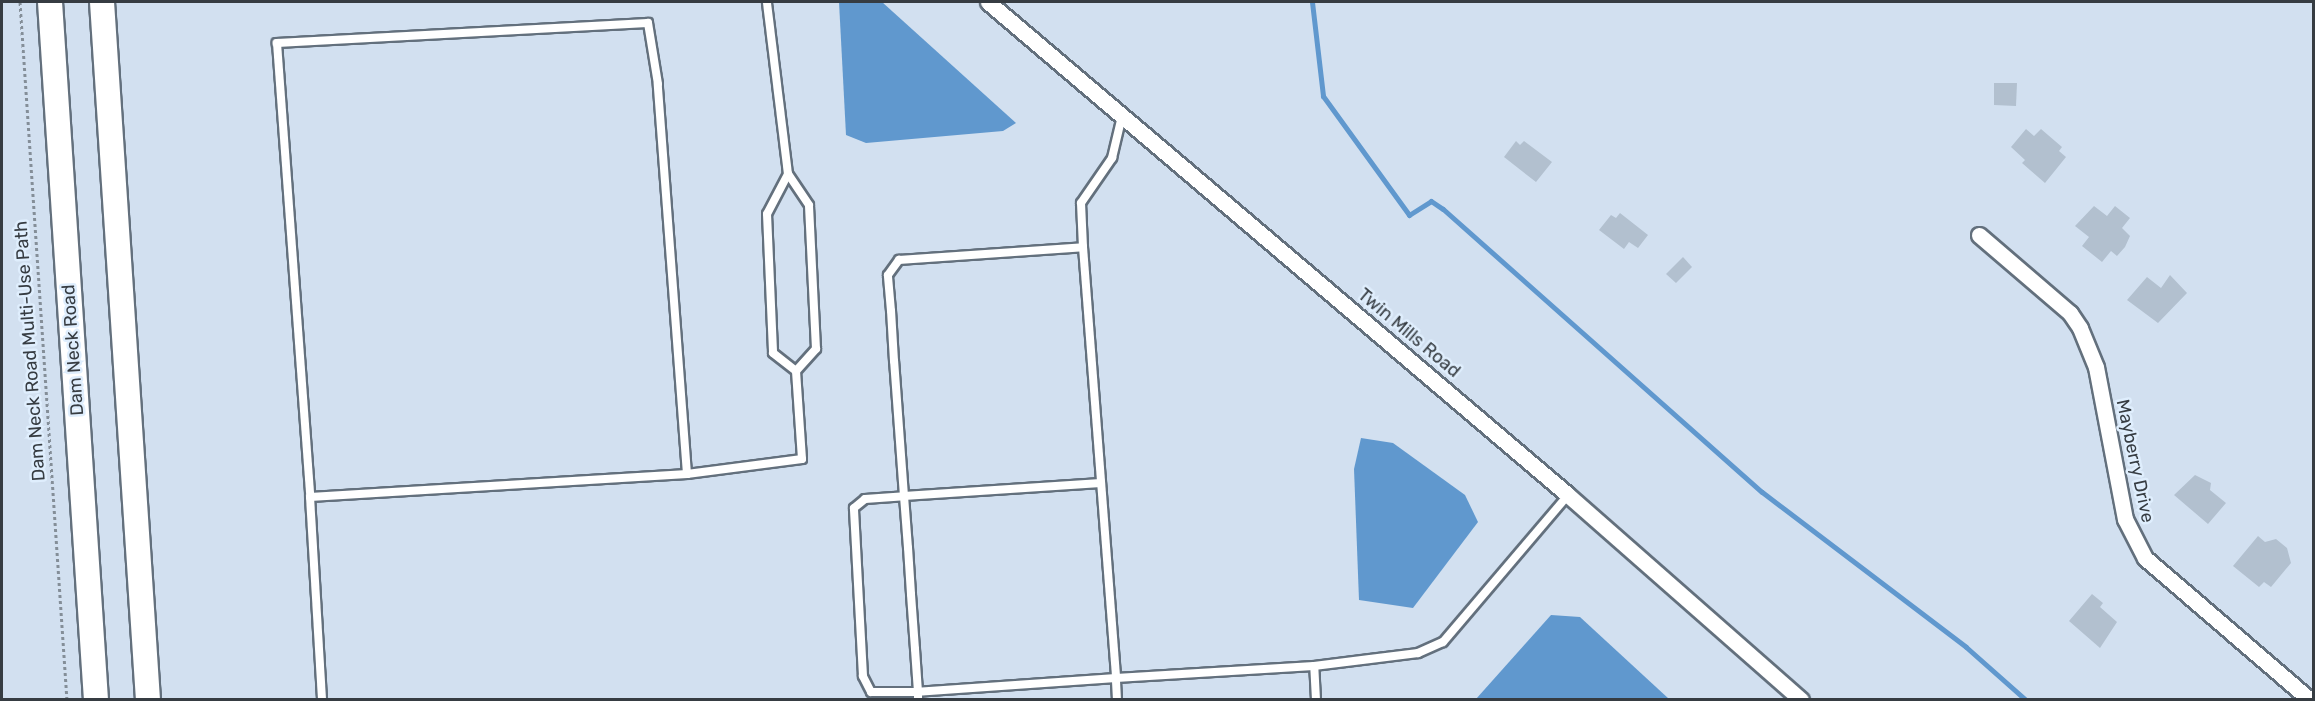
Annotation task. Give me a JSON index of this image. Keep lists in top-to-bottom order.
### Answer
{
  "streets": {
    "main road": ["Dam Neck Road"],
    "street": ["Twin Mills Road", "Mayberry Drive"],
    "path": ["Dam Neck Road Multi-Use Path"]
  }
}
